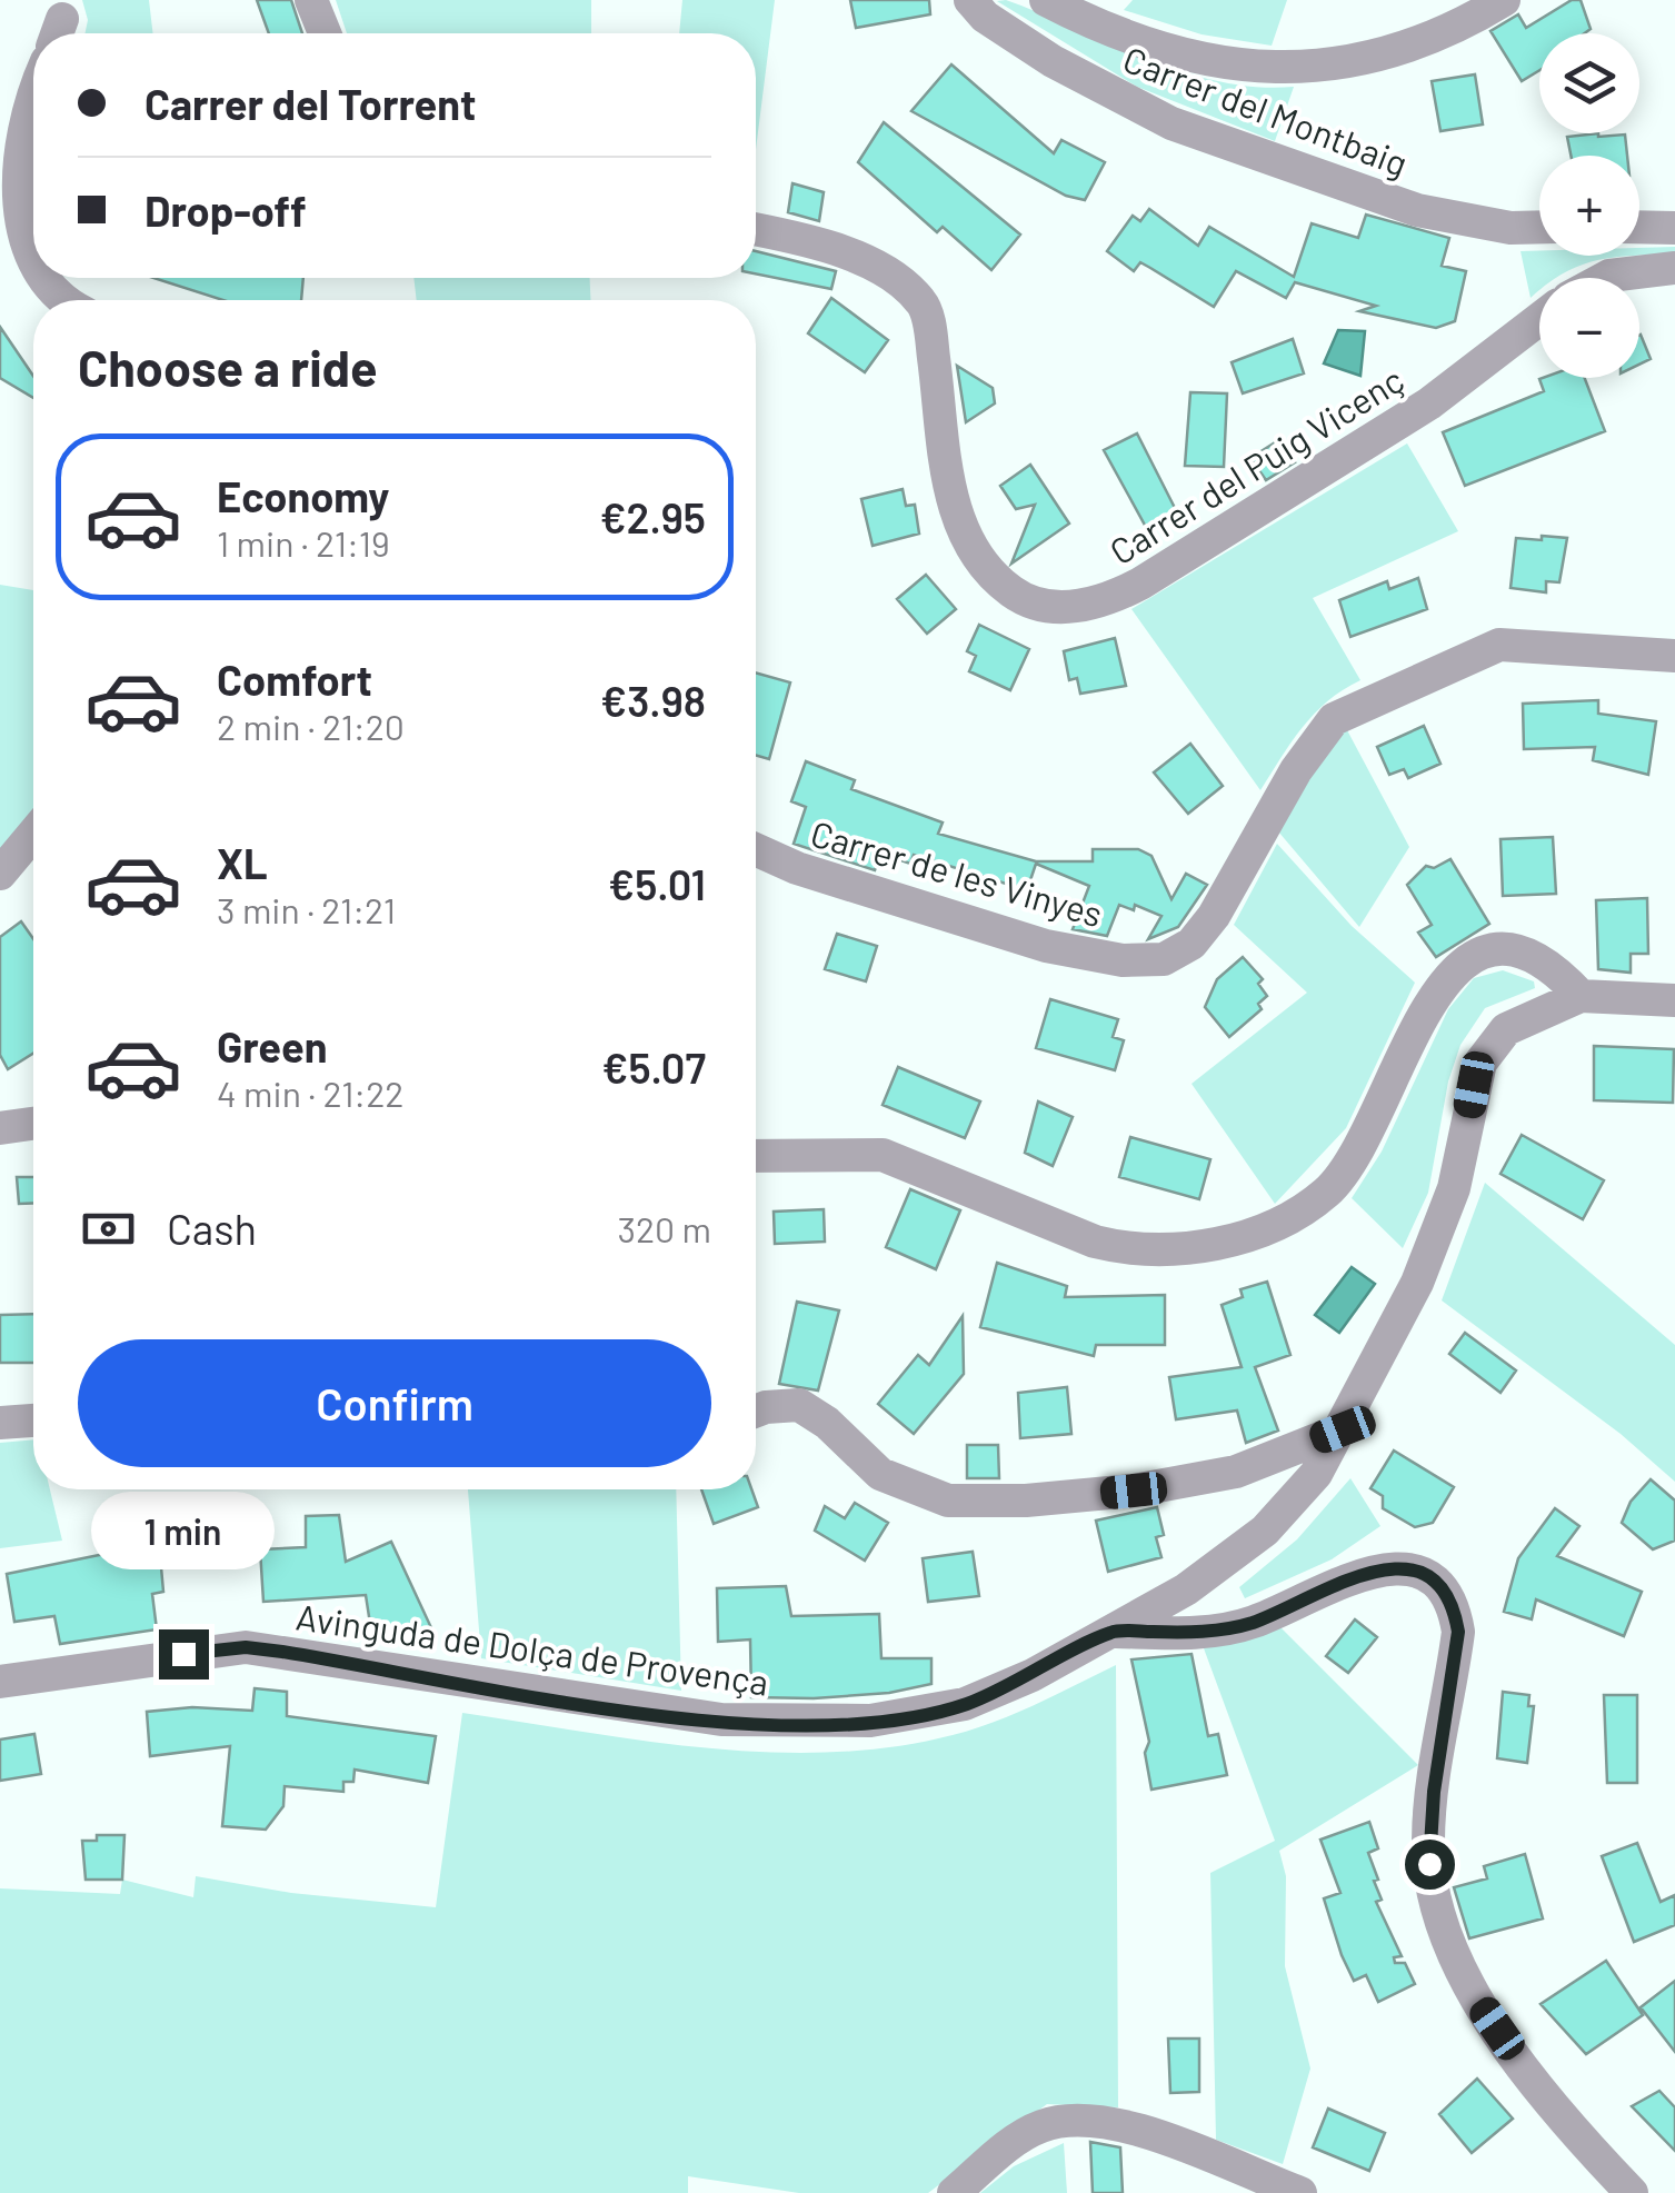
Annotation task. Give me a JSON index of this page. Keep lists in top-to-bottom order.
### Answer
{
  "streets": {
    "street": [
      "Carrer del Montbaig",
      "Carrer del Puig Vicenç",
      "Carrer de les Vinyes",
      "Avinguda de Dolça de Provença"
    ]
  },
  "page": {
    "map_buttons": ["+", "−"],
    "banner": ["Carrer del Torrent", "Drop-off"],
    "heading": "Choose a ride",
    "list": [
      {
        "name": "Economy",
        "note": "1 min · 21:19",
        "value": "€2.95"
      },
      {
        "name": "Comfort",
        "note": "2 min · 21:20",
        "value": "€3.98"
      },
      {
        "name": "XL",
        "note": "3 min · 21:21",
        "value": "€5.01"
      },
      {
        "name": "Green",
        "note": "4 min · 21:22",
        "value": "€5.07"
      }
    ],
    "pay": ["Cash", "320 m"],
    "buttons": "Confirm",
    "bubble": "1 min"
  }
}
